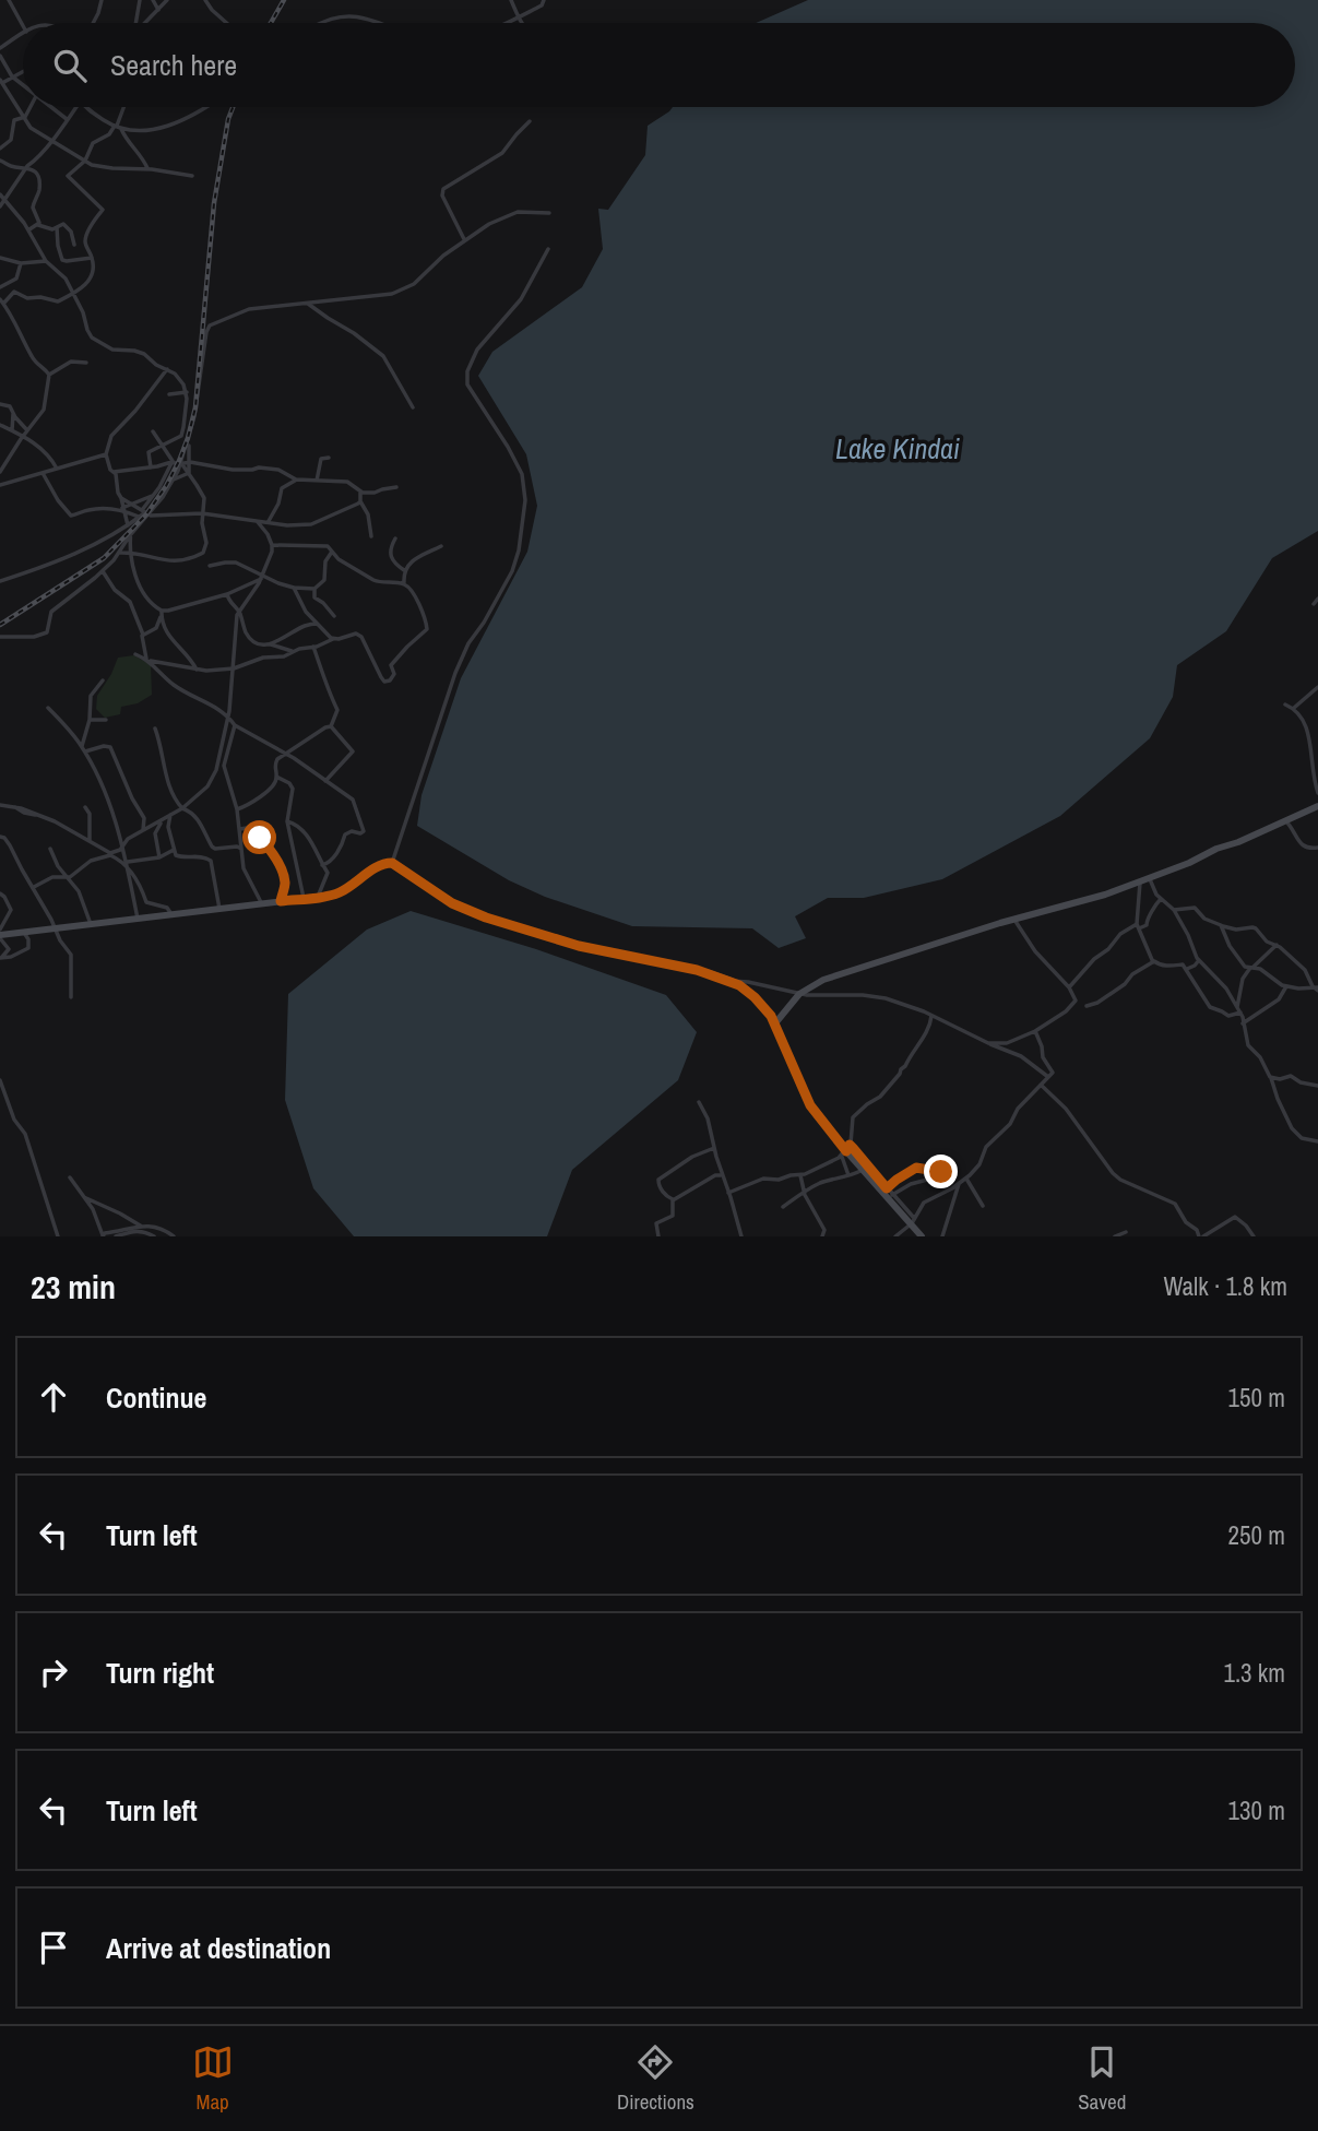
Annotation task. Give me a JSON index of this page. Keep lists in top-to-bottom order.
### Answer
{
  "water": ["Lake Kindai"],
  "page": {
    "search": "Search here",
    "heading": ["23 min", "Walk · 1.8 km"],
    "list": [
      ["Continue", "150 m"],
      ["Turn left", "250 m"],
      ["Turn right", "1.3 km"],
      ["Turn left", "130 m"],
      "Arrive at destination"
    ],
    "nav": ["Map", "Directions", "Saved"]
  }
}
